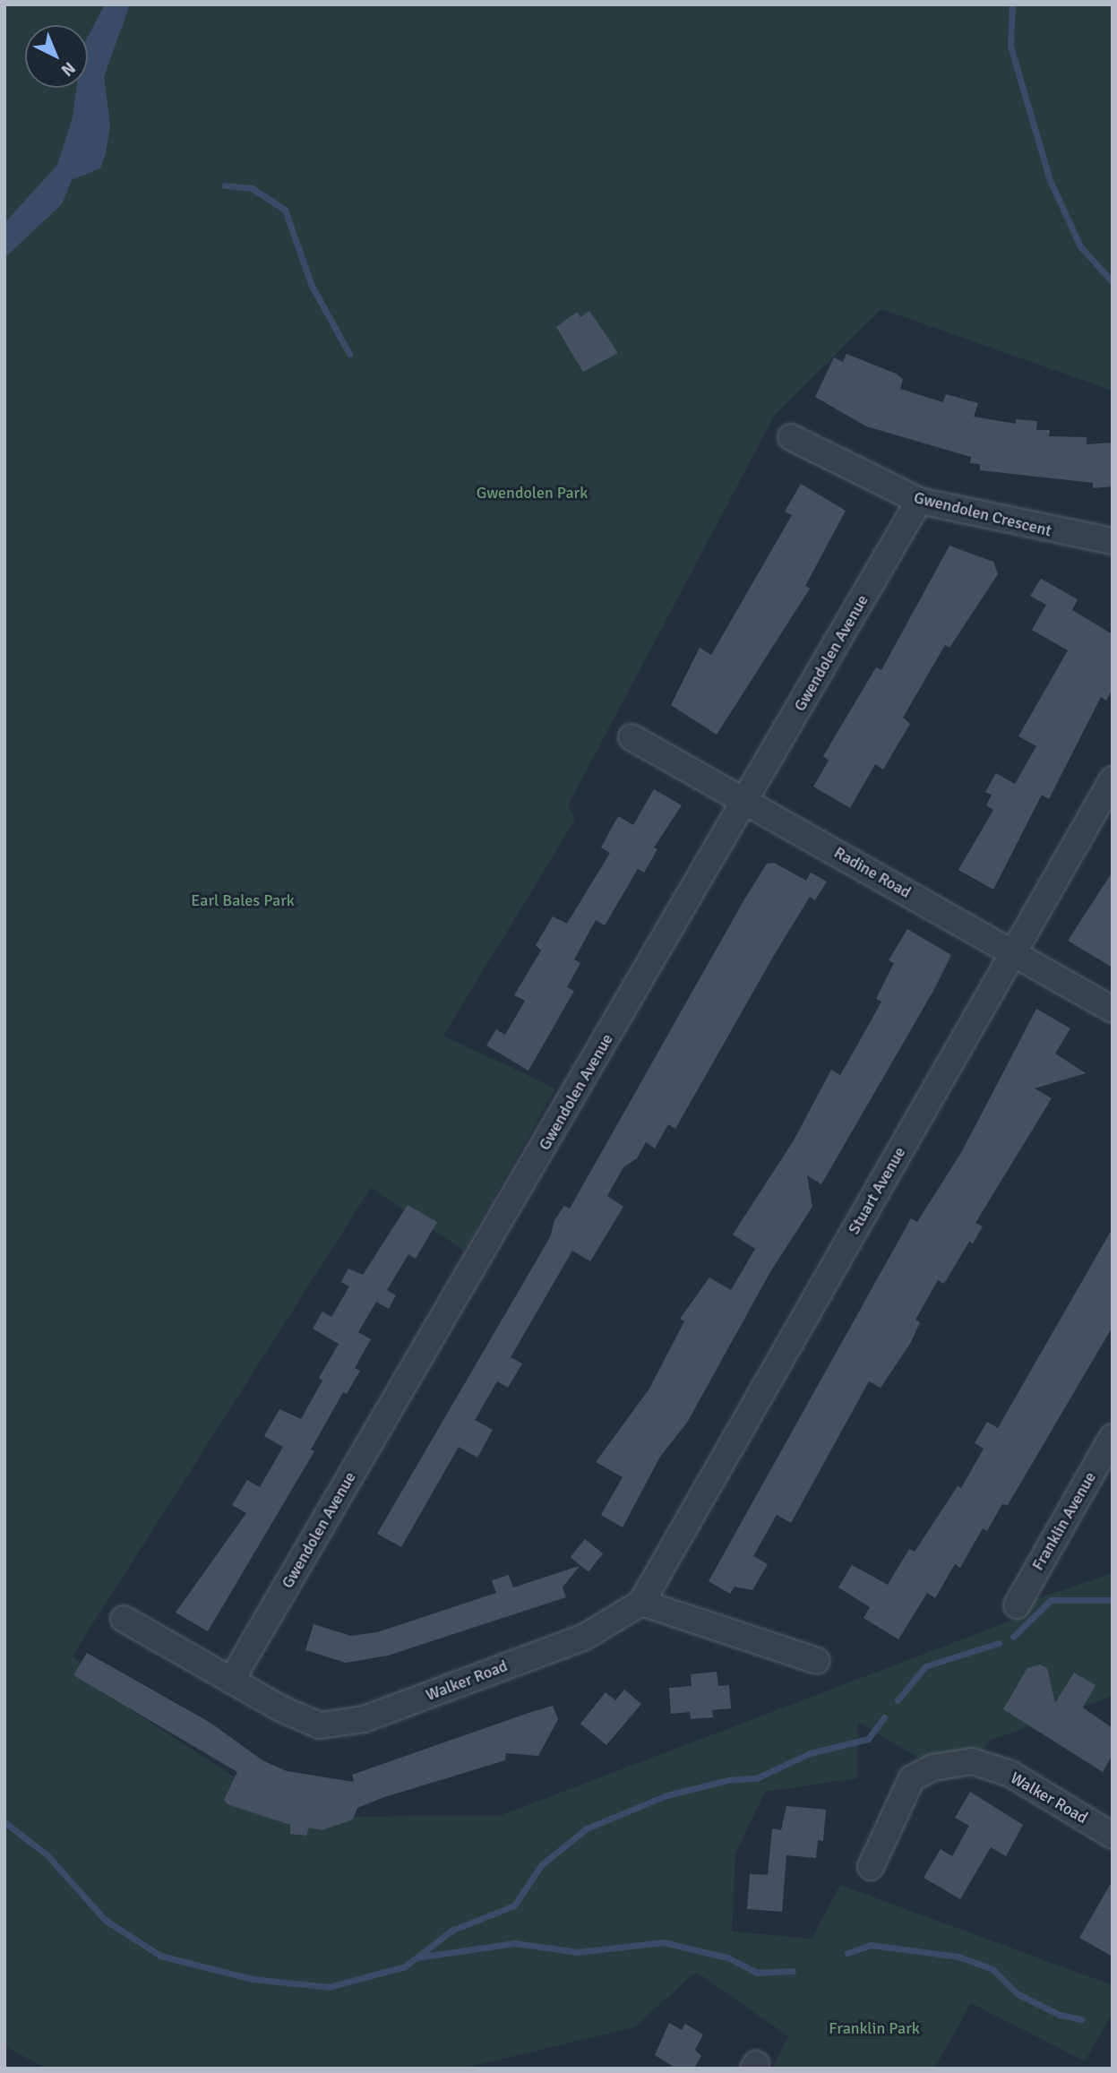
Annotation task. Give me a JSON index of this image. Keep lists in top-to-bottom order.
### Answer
{
  "streets": {
    "street": [
      "Gwendolen Crescent",
      "Gwendolen Avenue",
      "Radine Road",
      "Stuart Avenue",
      "Franklin Avenue",
      "Walker Road"
    ]
  },
  "crossings": [
    ["Gwendolen Crescent", "Gwendolen Avenue"],
    ["Gwendolen Avenue", "Radine Road"],
    ["Gwendolen Avenue", "Walker Road"],
    ["Radine Road", "Stuart Avenue"],
    ["Stuart Avenue", "Walker Road"]
  ],
  "parks": ["Gwendolen Park", "Earl Bales Park", "Franklin Park"],
  "north": "bottom right"
}
